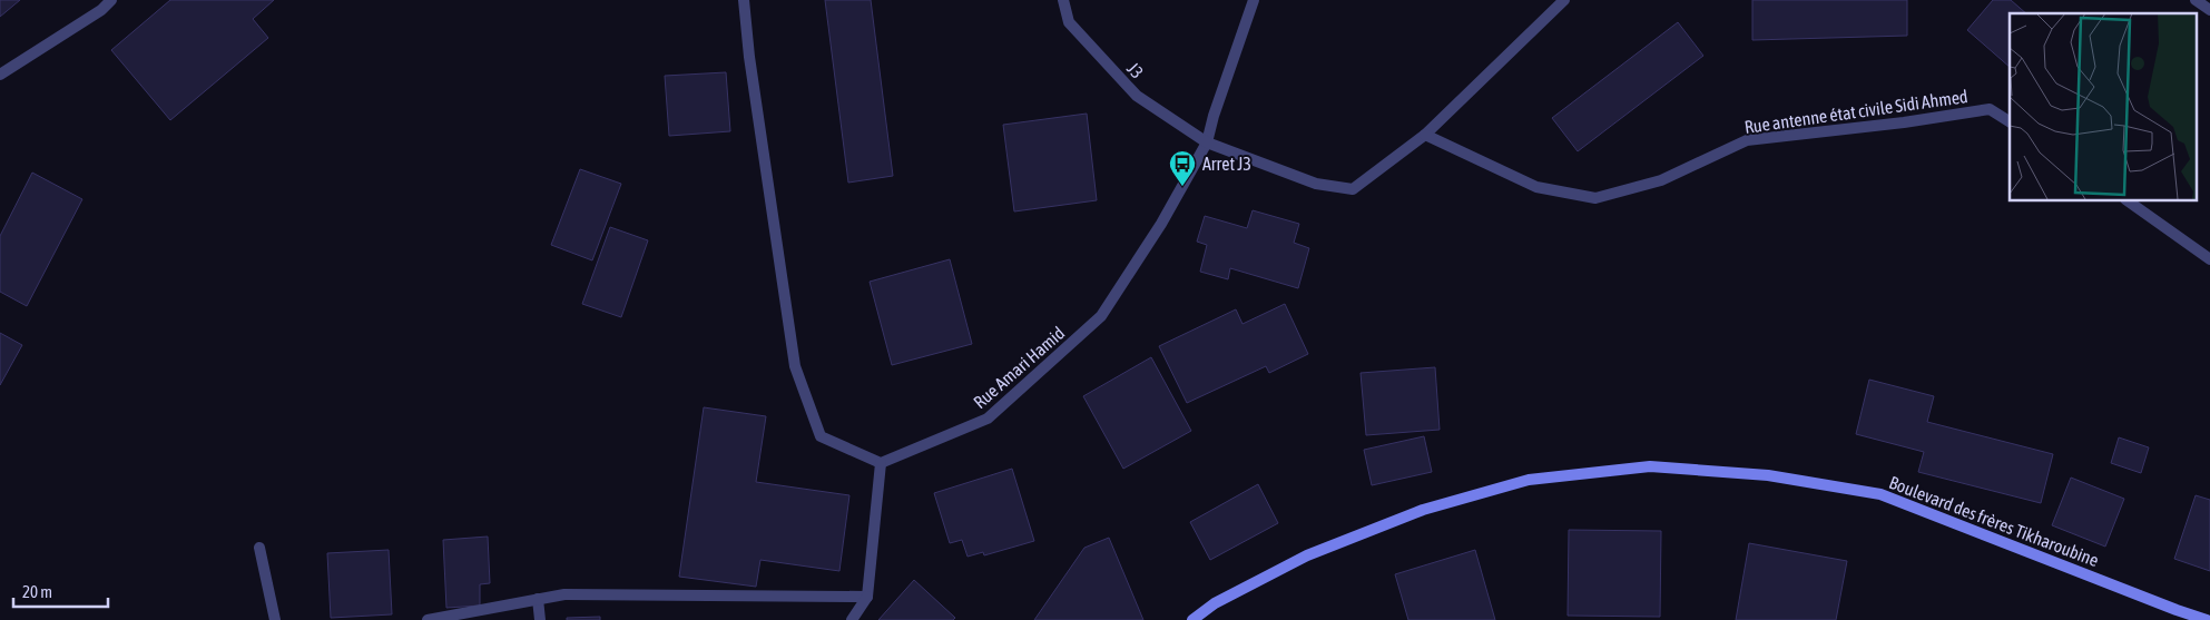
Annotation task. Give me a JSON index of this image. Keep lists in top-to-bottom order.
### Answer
{
  "streets": {
    "street": [
      "J3",
      "Rue antenne état civile Sidi Ahmed",
      "Rue Amari Hamid",
      "Boulevard des frères Tikharoubine"
    ]
  },
  "crossings": [
    ["J3", "Rue antenne état civile Sidi Ahmed"],
    ["J3", "Rue Amari Hamid"]
  ],
  "places": {
    "bus stop": ["Arret J3"]
  },
  "scale_bar": "20 m"
}
